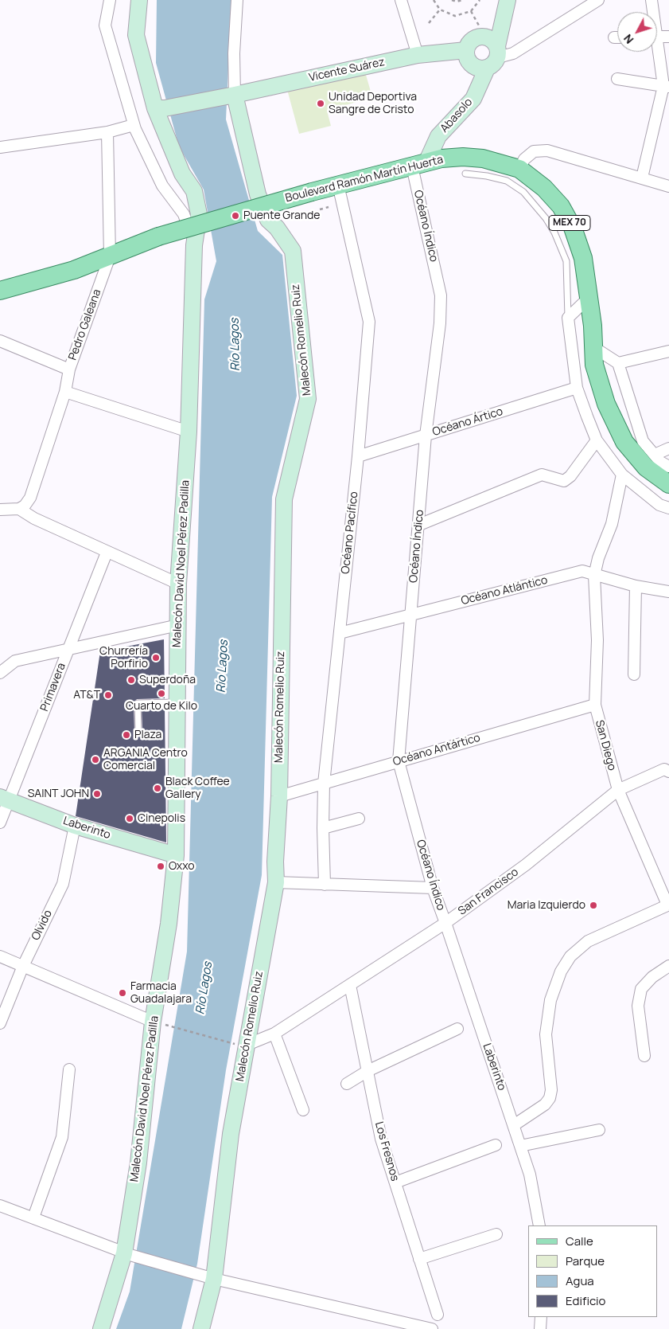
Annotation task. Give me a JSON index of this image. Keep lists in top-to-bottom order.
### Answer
{
  "streets": {
    "main road": ["Boulevard Ramón Martín Huerta", "MEX 70"],
    "street": [
      "Vicente Suárez",
      "Abasolo",
      "Océano Índico",
      "Pedro Galeana",
      "Malecón Romelio Ruiz",
      "Océano Ártico",
      "Océano Pacífico",
      "Malecón David Noel Pérez Padilla",
      "Océano Atlántico",
      "Primavera",
      "San Diego",
      "Océano Antártico",
      "Laberinto",
      "San Francisco",
      "Olvido",
      "Los Fresnos"
    ]
  },
  "crossings": [
    ["Vicente Suárez", "Abasolo"],
    ["Vicente Suárez", "Malecón Romelio Ruiz"],
    ["Vicente Suárez", "Malecón David Noel Pérez Padilla"],
    ["Abasolo", "Boulevard Ramón Martín Huerta"],
    ["Abasolo", "Océano Índico"],
    ["Boulevard Ramón Martín Huerta", "Océano Índico"],
    ["Boulevard Ramón Martín Huerta", "Pedro Galeana"],
    ["Boulevard Ramón Martín Huerta", "Océano Pacífico"],
    ["Océano Índico", "Océano Ártico"],
    ["Océano Índico", "Océano Atlántico"],
    ["Océano Índico", "Océano Antártico"],
    ["Océano Índico", "Laberinto"],
    ["Océano Índico", "San Francisco"],
    ["Malecón Romelio Ruiz", "Océano Antártico"],
    ["Malecón Romelio Ruiz", "San Francisco"],
    ["Océano Ártico", "Océano Pacífico"],
    ["Océano Pacífico", "Océano Atlántico"],
    ["Océano Pacífico", "Océano Antártico"],
    ["Malecón David Noel Pérez Padilla", "Laberinto"],
    ["Océano Atlántico", "San Diego"],
    ["Primavera", "Laberinto"],
    ["San Diego", "Océano Antártico"],
    ["San Diego", "San Francisco"],
    ["Laberinto", "San Francisco"],
    ["Laberinto", "Olvido"],
    ["San Francisco", "Los Fresnos"]
  ],
  "water": ["Río Lagos"],
  "places": [
    "Unidad Deportiva Sangre de Cristo",
    "Puente Grande",
    "Churrería Porfirio",
    "Superdoña",
    "Cuarto de Kilo",
    "AT&T",
    "Plaza",
    "ARGANIA Centro Comercial",
    "Black Coffee Gallery",
    "SAINT JOHN",
    "Cinepolis",
    "Oxxo",
    "Maria Izquierdo",
    "Farmacia Guadalajara"
  ],
  "legend": [
    "Calle",
    "Parque",
    "Agua",
    "Edificio"
  ],
  "north": "bottom left"
}
